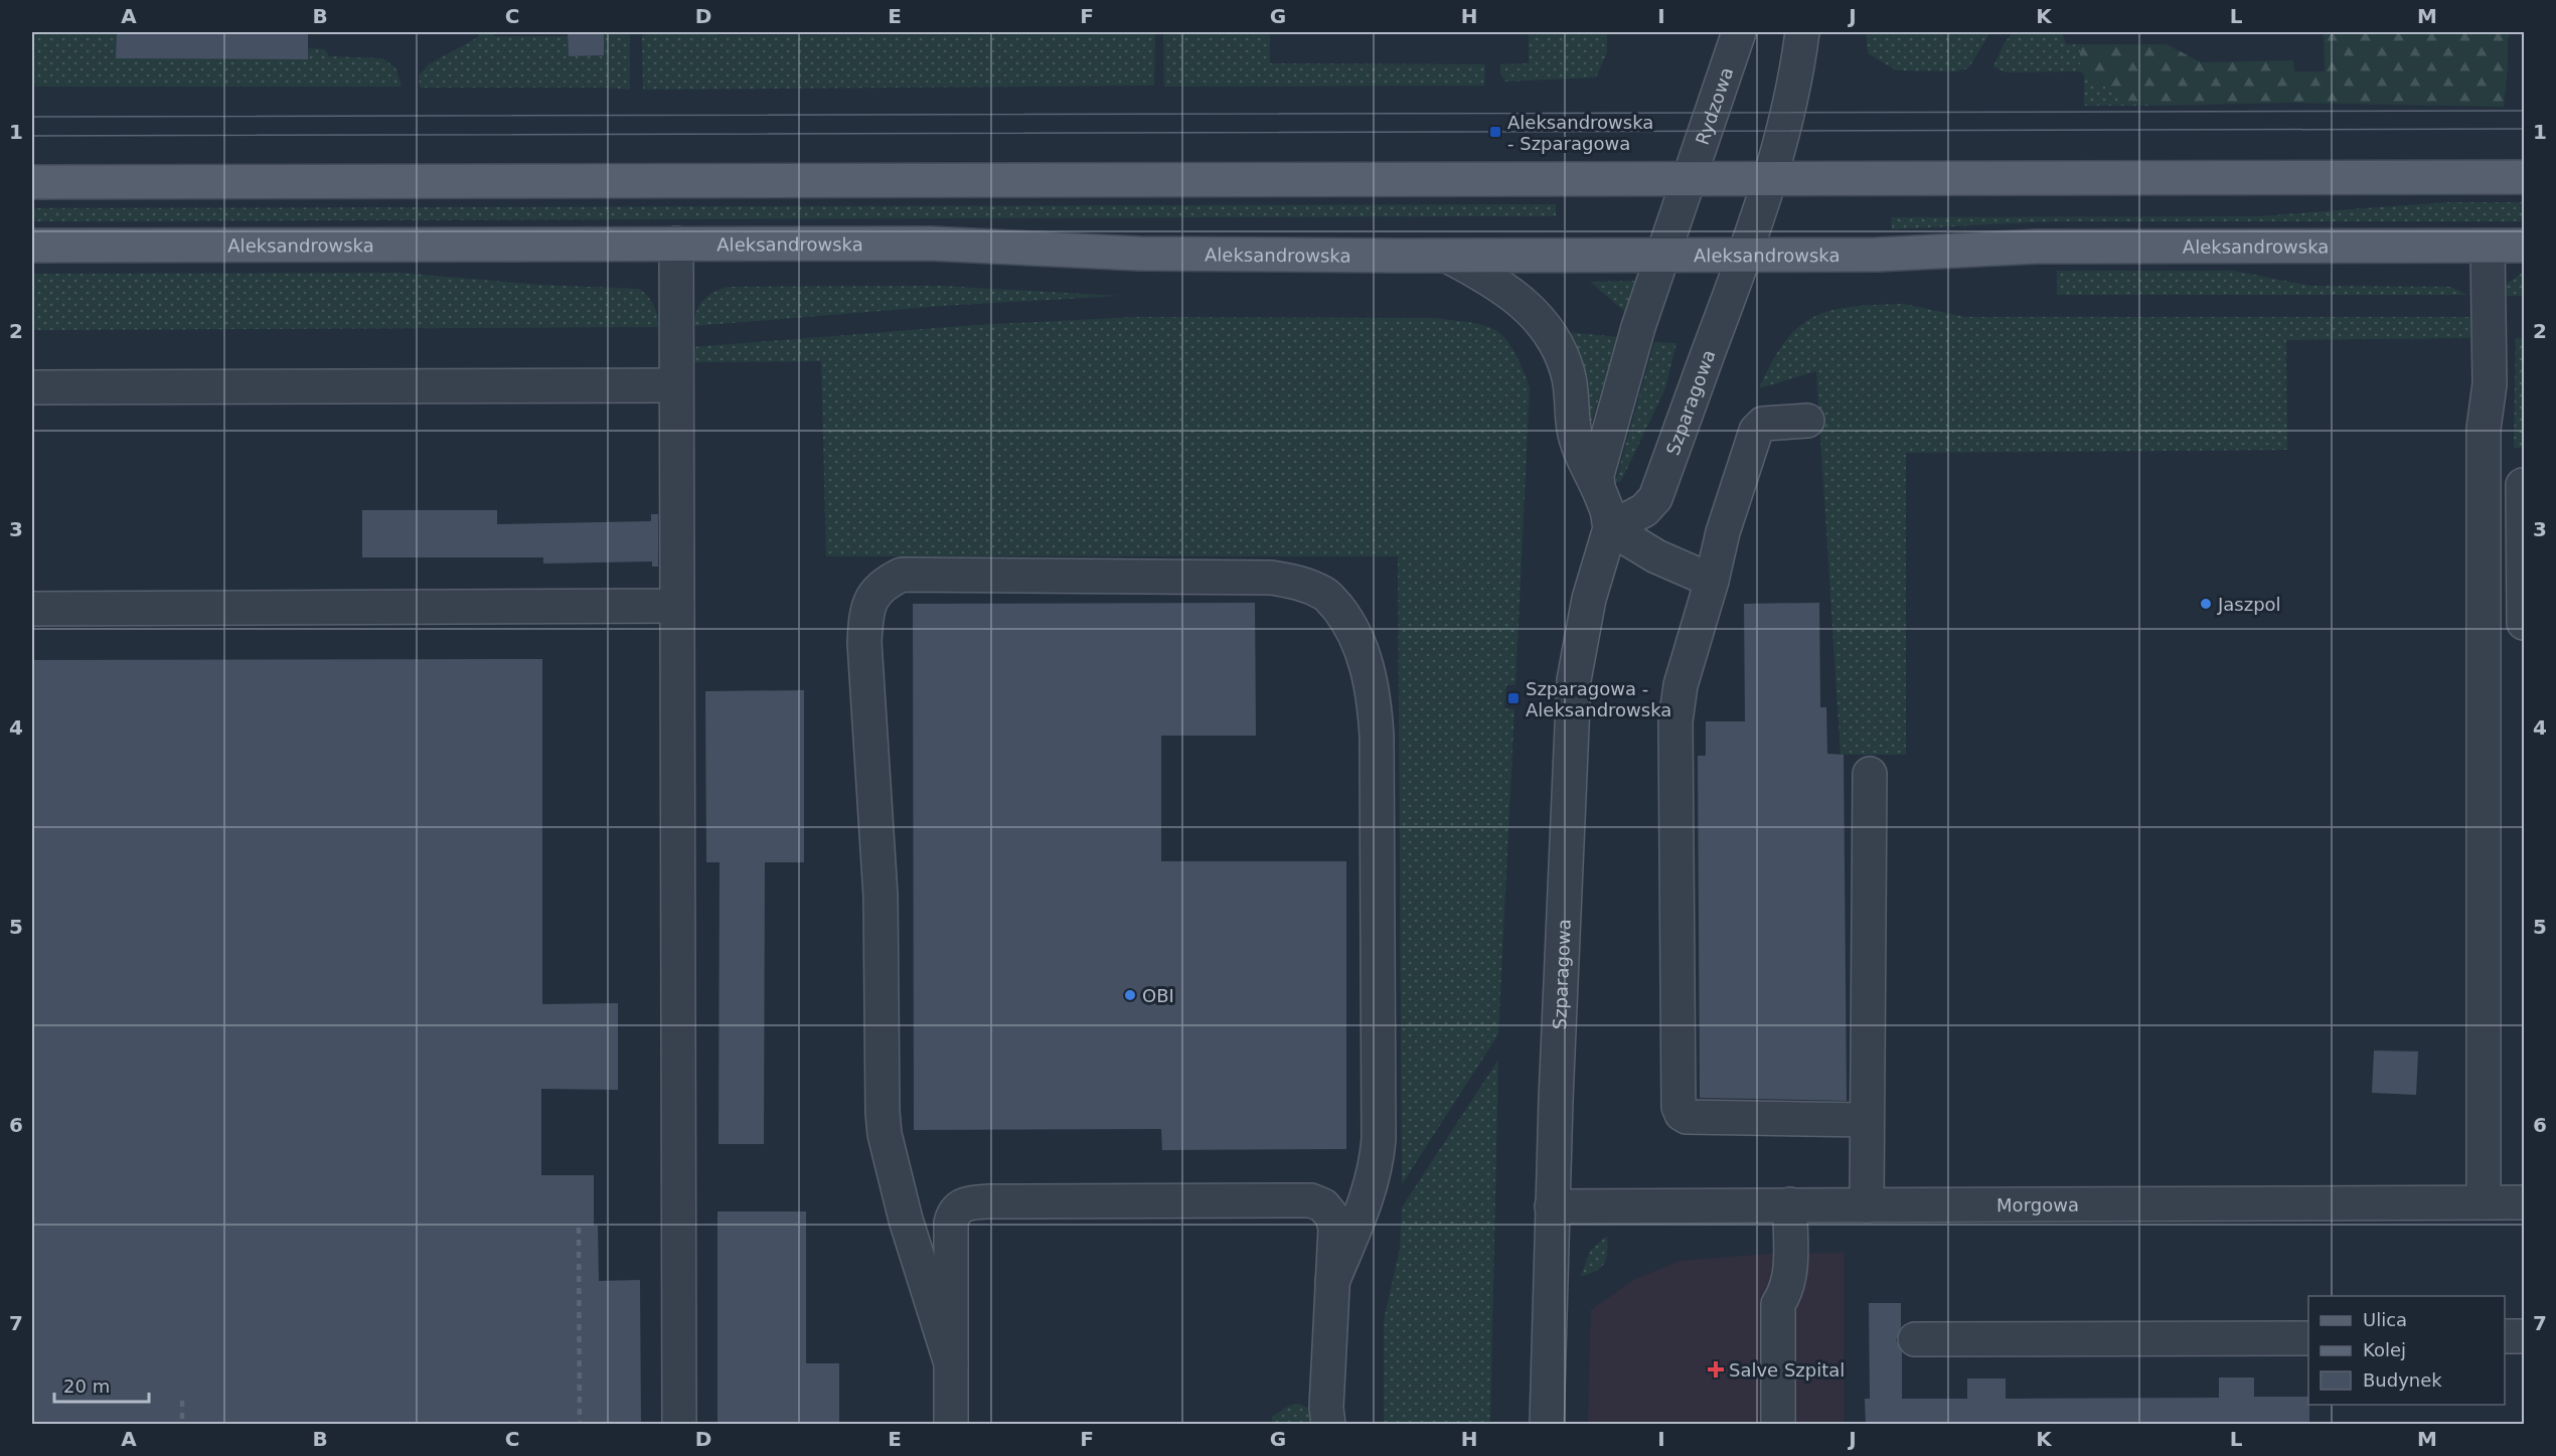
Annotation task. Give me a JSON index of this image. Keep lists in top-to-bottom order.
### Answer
{
  "streets": {
    "main road": ["Aleksandrowska"],
    "street": ["Rydzowa", "Szparagowa", "Morgowa"]
  },
  "crossings": [
    ["Rydzowa", "Aleksandrowska"],
    ["Aleksandrowska", "Szparagowa"],
    ["Szparagowa", "Morgowa"]
  ],
  "places": {
    "transit": ["Aleksandrowska - Szparagowa", "Szparagowa - Aleksandrowska"],
    "other": ["Jaszpol", "OBI"],
    "health": ["Salve Szpital"]
  },
  "legend": ["Ulica", "Kolej", "Budynek"],
  "scale_bar": "20 m",
  "grid": {
    "columns": [
      "A",
      "B",
      "C",
      "D",
      "E",
      "F",
      "G",
      "H",
      "I",
      "J",
      "K",
      "L",
      "M"
    ],
    "rows": [
      "1",
      "2",
      "3",
      "4",
      "5",
      "6",
      "7"
    ]
  }
}
